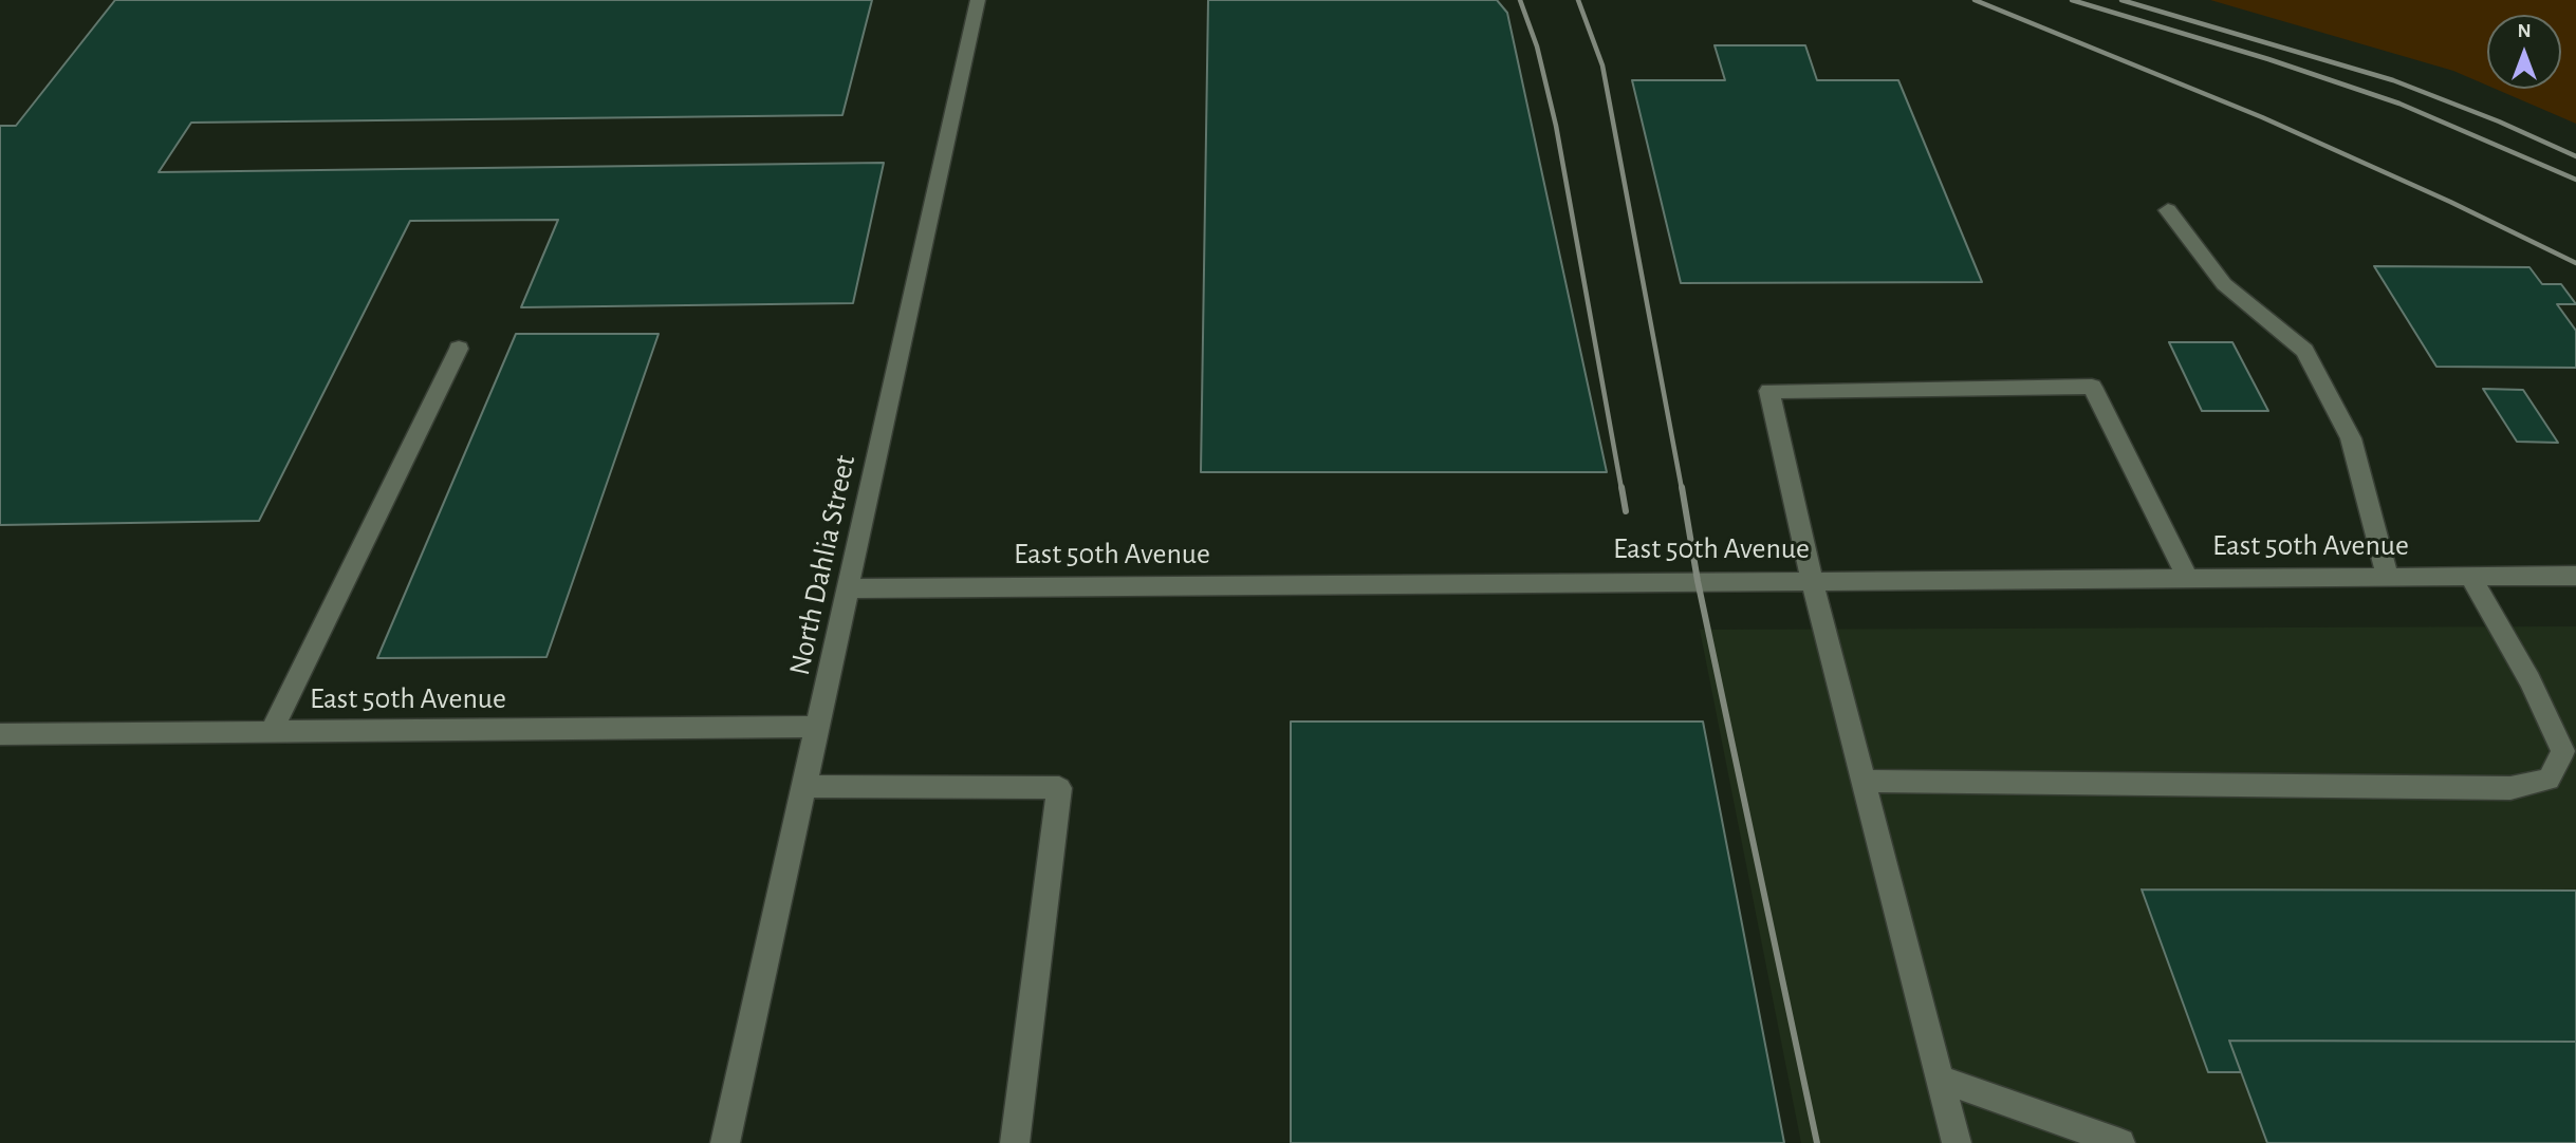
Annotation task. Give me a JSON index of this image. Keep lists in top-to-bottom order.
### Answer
{
  "streets": {
    "street": ["East 50th Avenue", "North Dahlia Street"]
  },
  "crossings": [
    ["East 50th Avenue", "North Dahlia Street"]
  ],
  "north": "top"
}
